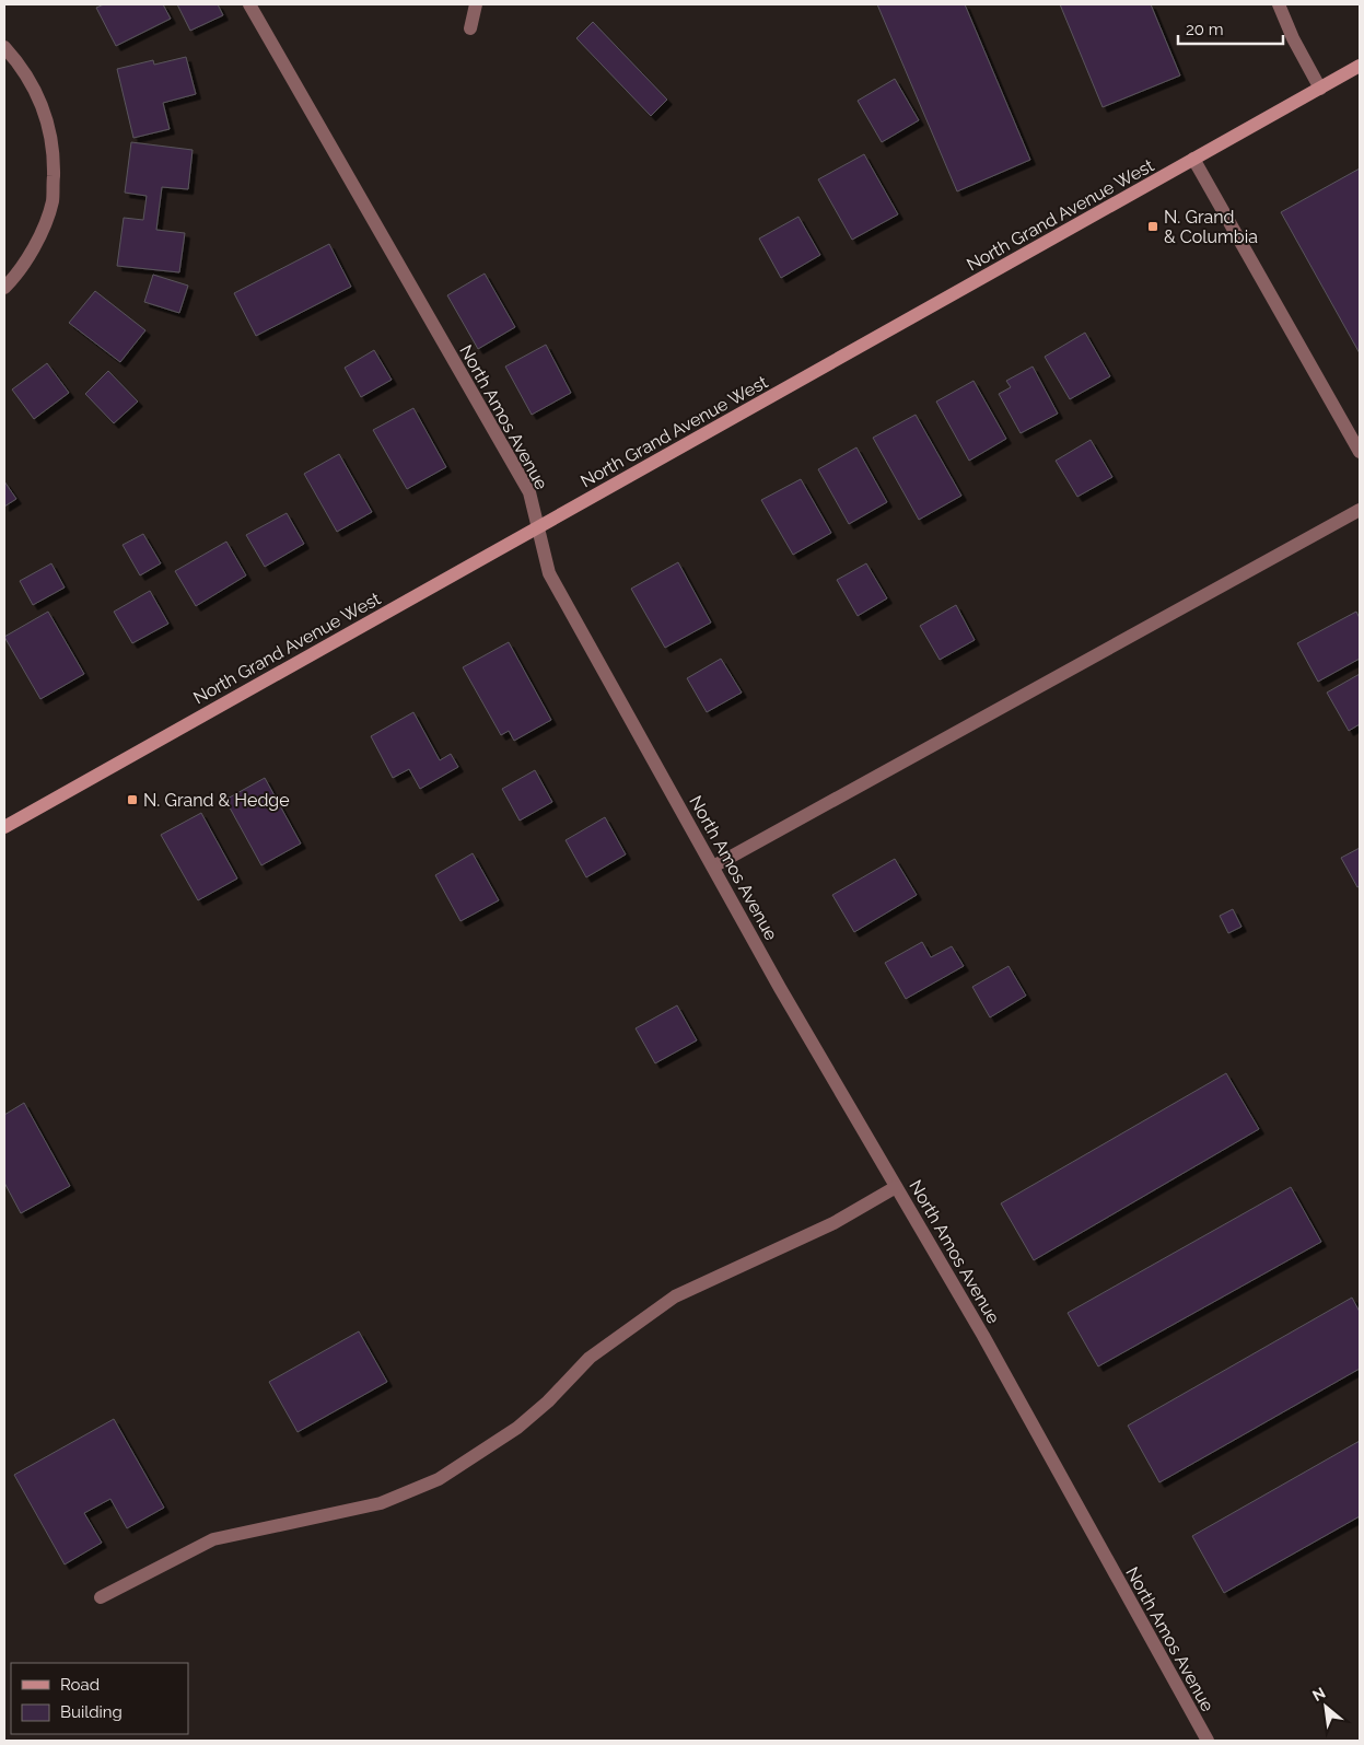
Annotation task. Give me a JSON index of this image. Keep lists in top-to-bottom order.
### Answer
{
  "streets": {
    "main road": ["North Grand Avenue West"],
    "street": ["North Amos Avenue"]
  },
  "crossings": [
    ["North Grand Avenue West", "North Amos Avenue"]
  ],
  "places": {
    "transit": ["N. Grand & Columbia", "N. Grand & Hedge"]
  },
  "legend": ["Road", "Building"],
  "scale_bar": "20 m",
  "north": "top left"
}
